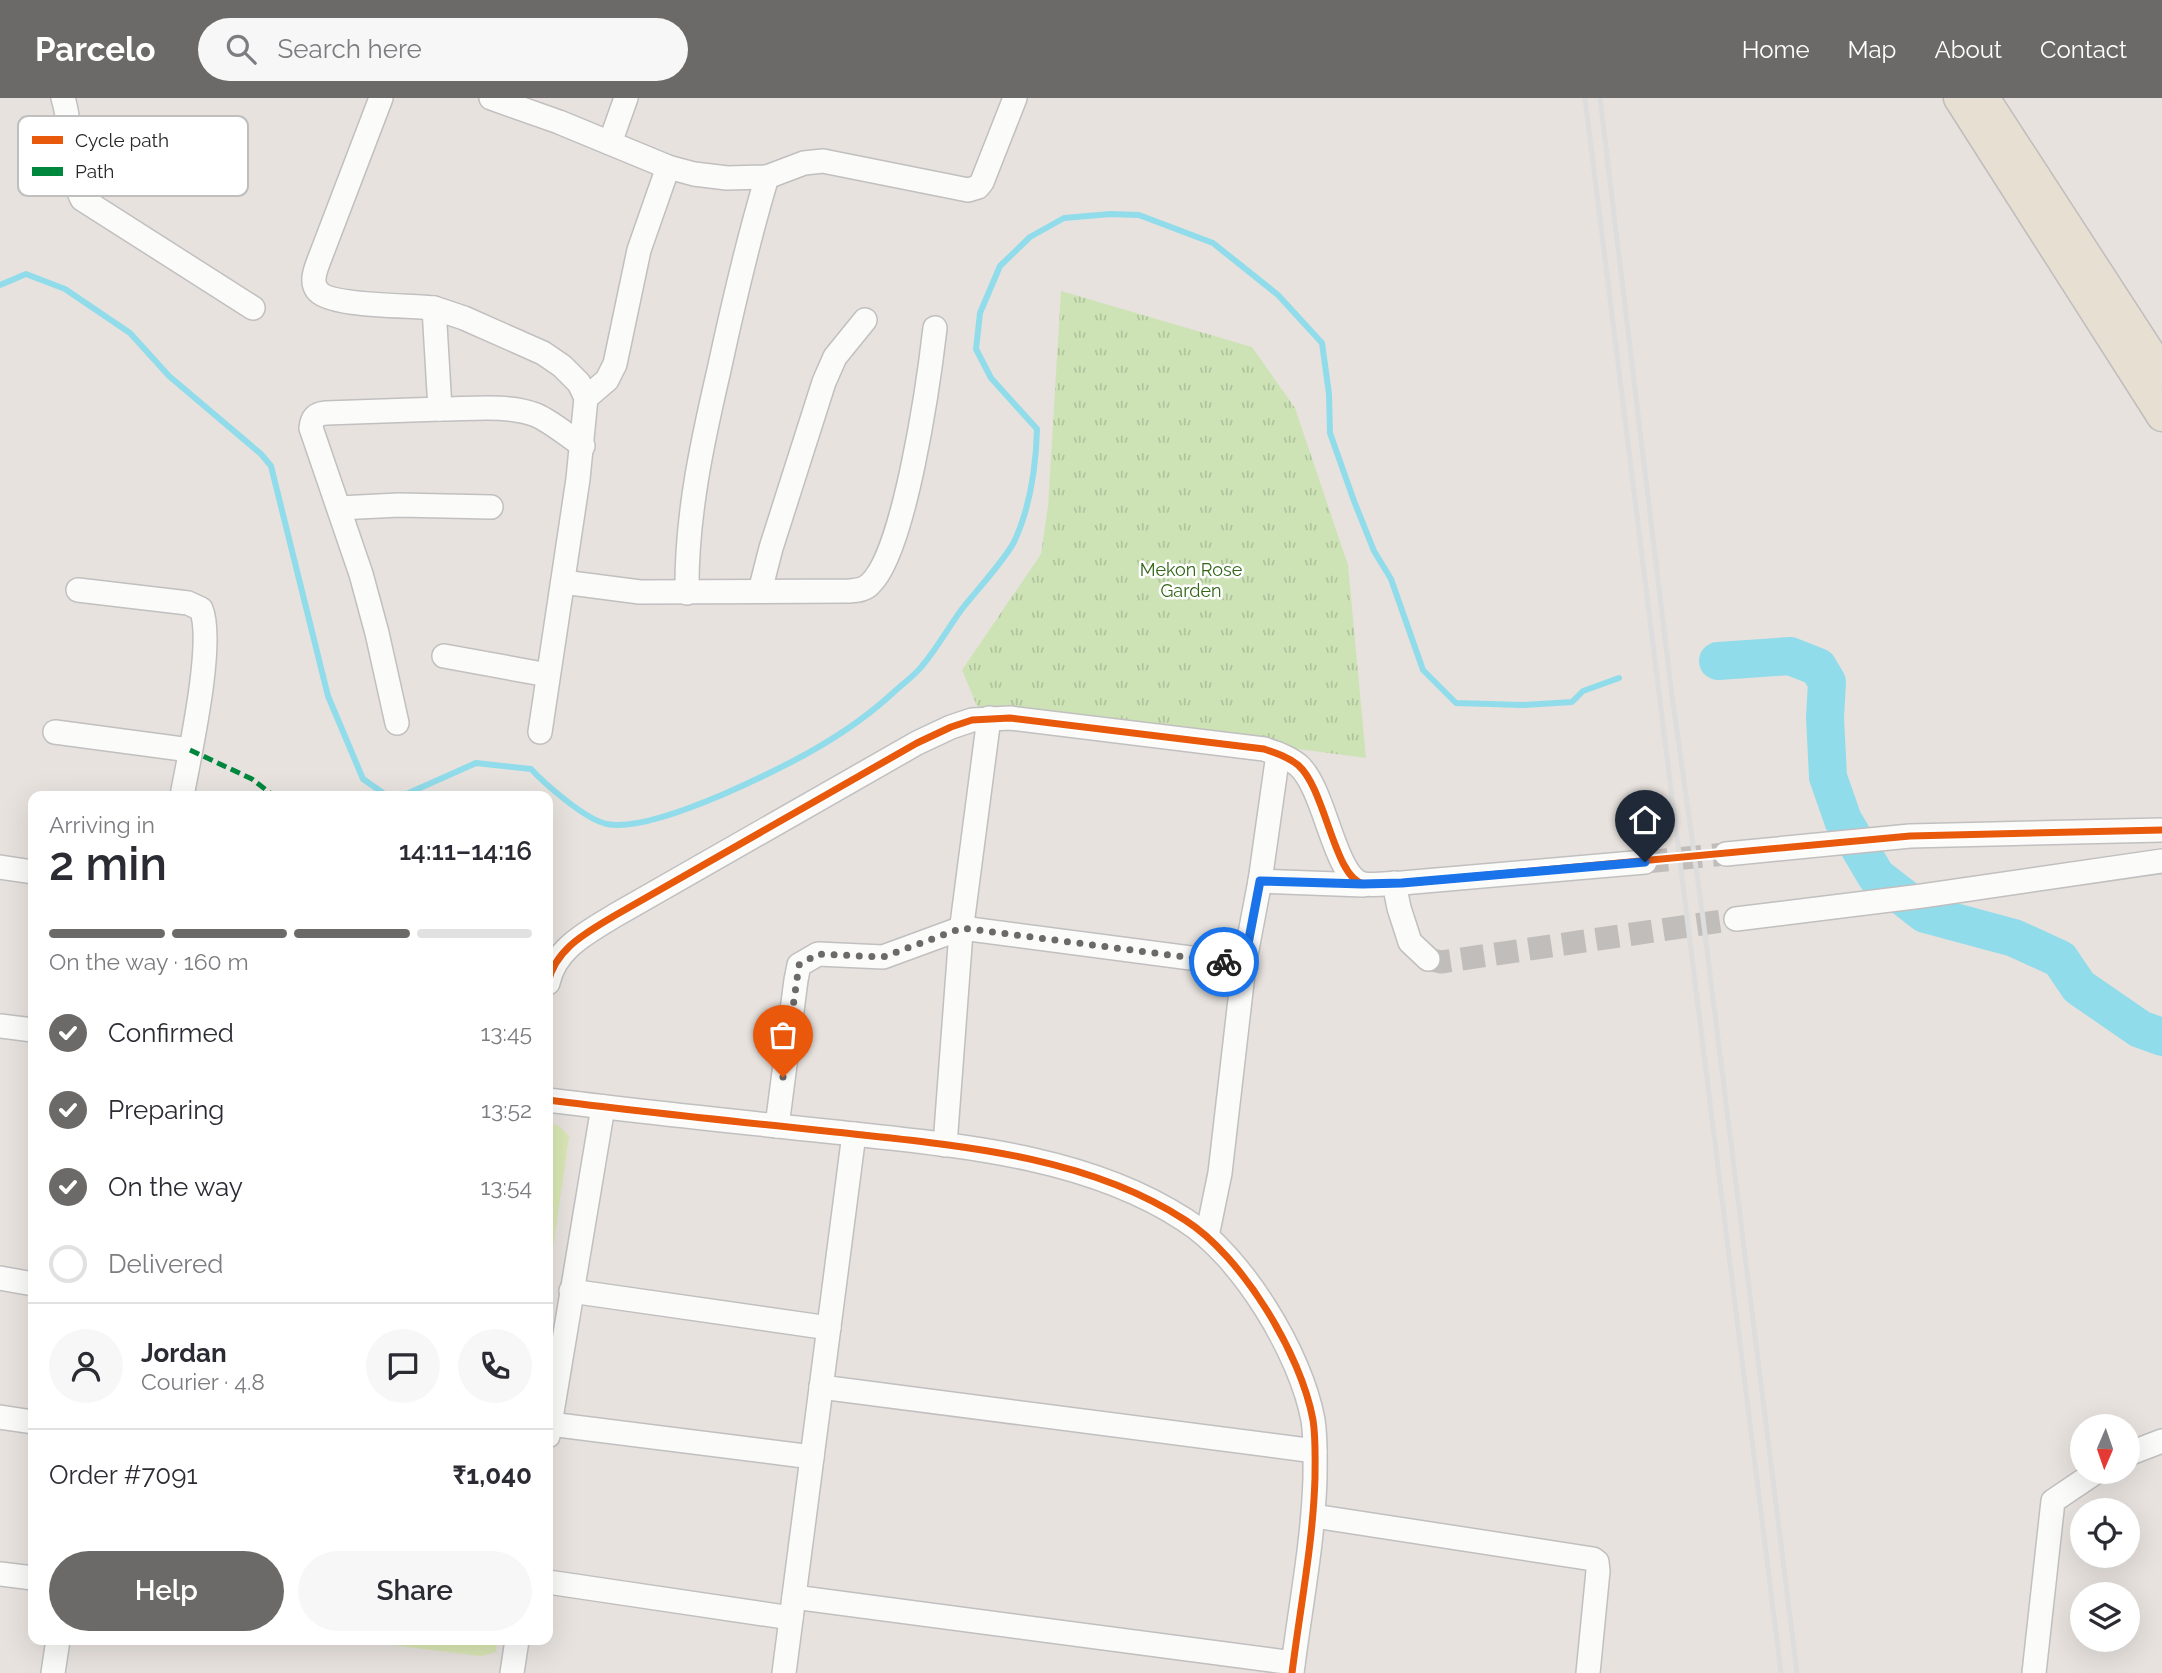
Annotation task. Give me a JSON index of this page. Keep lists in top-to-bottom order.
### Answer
{
  "parks": ["Mekon Rose Garden"],
  "legend": ["Cycle path", "Path"],
  "north": "bottom",
  "page": {
    "header": "Parcelo",
    "search": "Search here",
    "nav": [
      "Home",
      "Map",
      "About",
      "Contact"
    ],
    "heading": ["2 min", "Arriving in", "14:11–14:16"],
    "panel": [
      "Jordan",
      "Courier · 4.8",
      "Order #7091",
      "₹1,040"
    ],
    "bar": "On the way · 160 m",
    "list": [
      ["Confirmed", "13:45"],
      ["Preparing", "13:52"],
      ["On the way", "13:54"],
      "Delivered"
    ],
    "buttons": ["Help", "Share"]
  }
}
